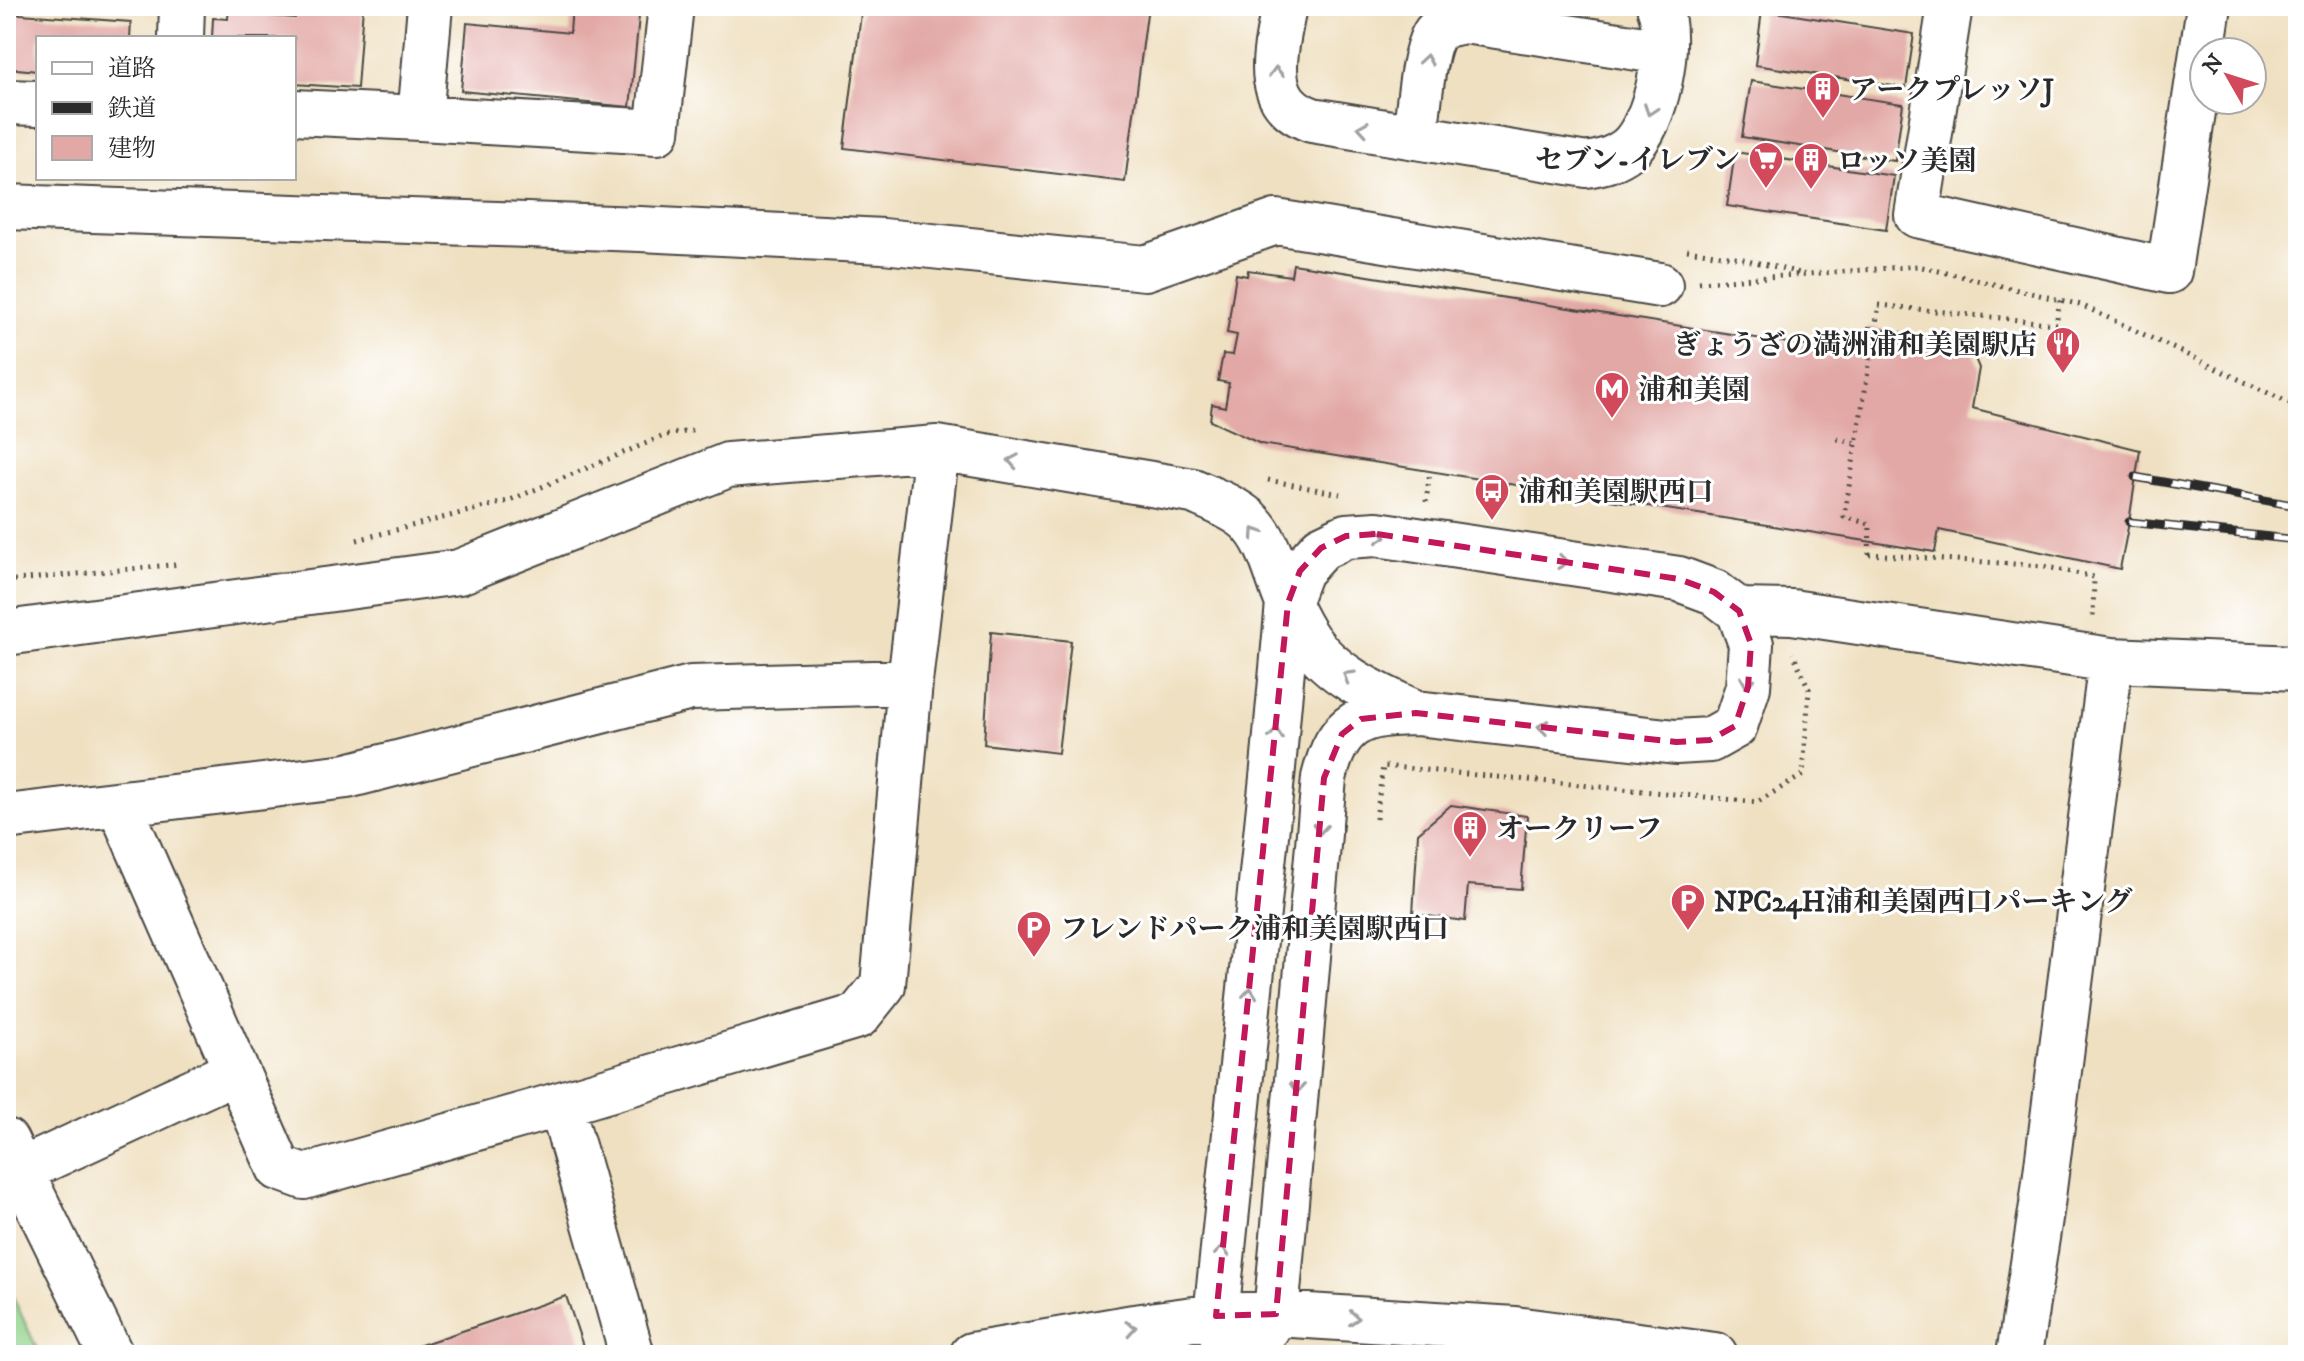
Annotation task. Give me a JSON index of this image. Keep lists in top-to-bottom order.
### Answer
{
  "places": {
    "building": ["アークプレッソJ", "ロッソ美園", "オークリーフ"],
    "supermarket": ["セブン-イレブン"],
    "restaurant": ["ぎょうざの満洲浦和美園駅店"],
    "metro station": ["浦和美園"],
    "bus stop": ["浦和美園駅西口"],
    "parking": ["NPC24H浦和美園西口パーキング", "フレンドパーク浦和美園駅西口"]
  },
  "legend": ["道路", "鉄道", "建物"],
  "north": "top left"
}
